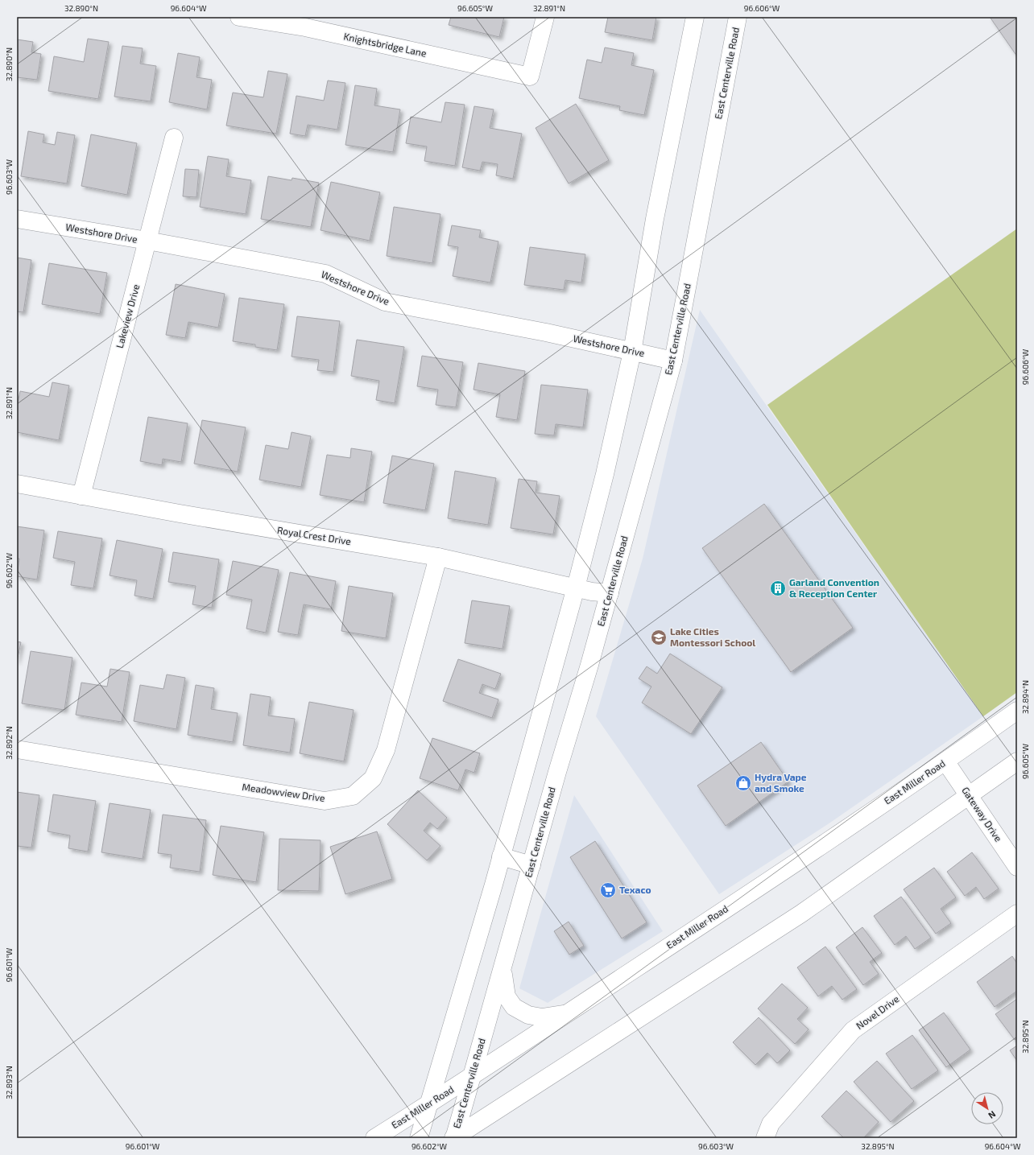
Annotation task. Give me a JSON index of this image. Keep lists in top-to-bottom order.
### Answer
{
  "streets": {
    "main road": [
      "Knightsbridge Lane",
      "East Centerville Road",
      "Westshore Drive",
      "Lakeview Drive",
      "Royal Crest Drive",
      "East Miller Road",
      "Meadowview Drive",
      "Gateway Drive",
      "Novel Drive"
    ]
  },
  "crossings": [
    ["East Centerville Road", "Westshore Drive"],
    ["East Centerville Road", "Royal Crest Drive"],
    ["East Centerville Road", "East Miller Road"],
    ["Westshore Drive", "Lakeview Drive"],
    ["Lakeview Drive", "Royal Crest Drive"],
    ["Royal Crest Drive", "Meadowview Drive"],
    ["East Miller Road", "Gateway Drive"]
  ],
  "places": {
    "building": ["Garland Convention & Reception Center"],
    "school or university": ["Lake Cities Montessori School"],
    "shop": ["Hydra Vape and Smoke"],
    "supermarket": ["Texaco"]
  },
  "north": "bottom right",
  "coordinates": [
    "32.890°N",
    "96.604°W",
    "96.605°W",
    "32.891°N",
    "96.606°W",
    "96.603°W",
    "96.602°W",
    "32.894°N",
    "32.892°N",
    "96.601°W",
    "32.895°N",
    "32.893°N"
  ]
}
